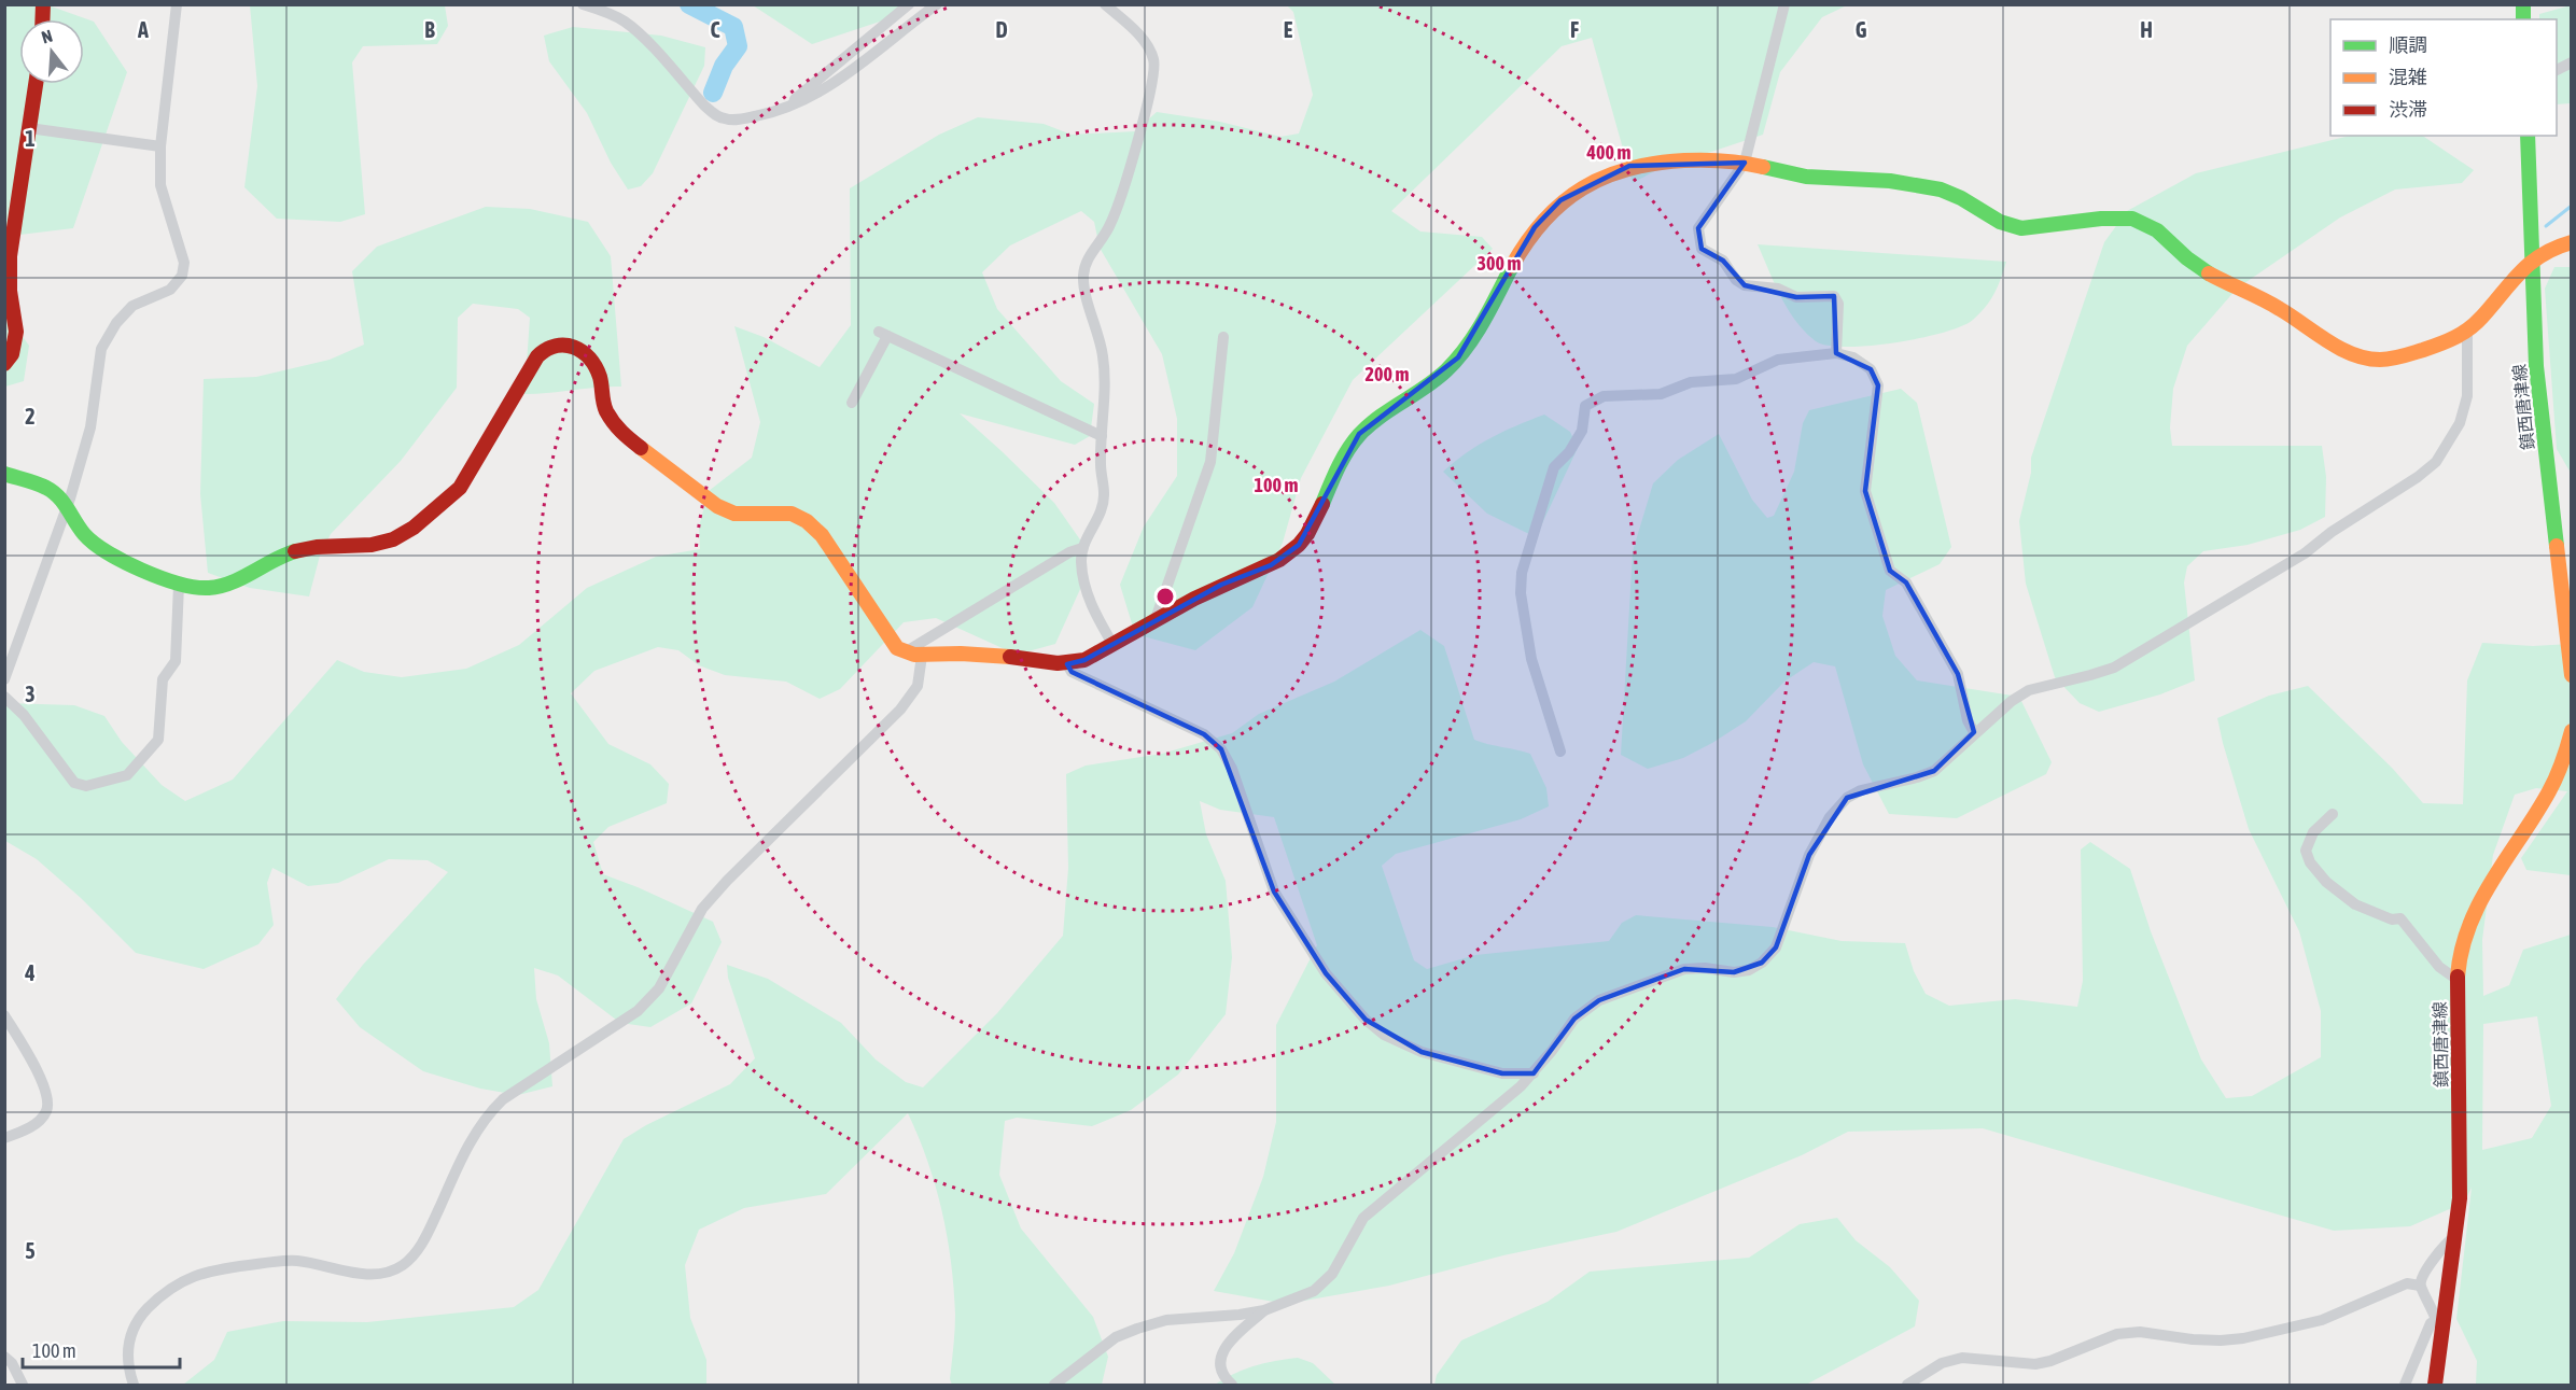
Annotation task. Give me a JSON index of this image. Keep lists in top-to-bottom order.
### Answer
{
  "streets": {
    "street": ["鎮西唐津線"]
  },
  "legend": ["順調", "混雑", "渋滞"],
  "scale_bar": "100 m",
  "north": "top",
  "grid": {
    "columns": [
      "A",
      "B",
      "C",
      "D",
      "E",
      "F",
      "G",
      "H"
    ],
    "rows": [
      "1",
      "2",
      "3",
      "4",
      "5"
    ]
  },
  "rings": [
    "400 m",
    "300 m",
    "200 m",
    "100 m"
  ]
}
